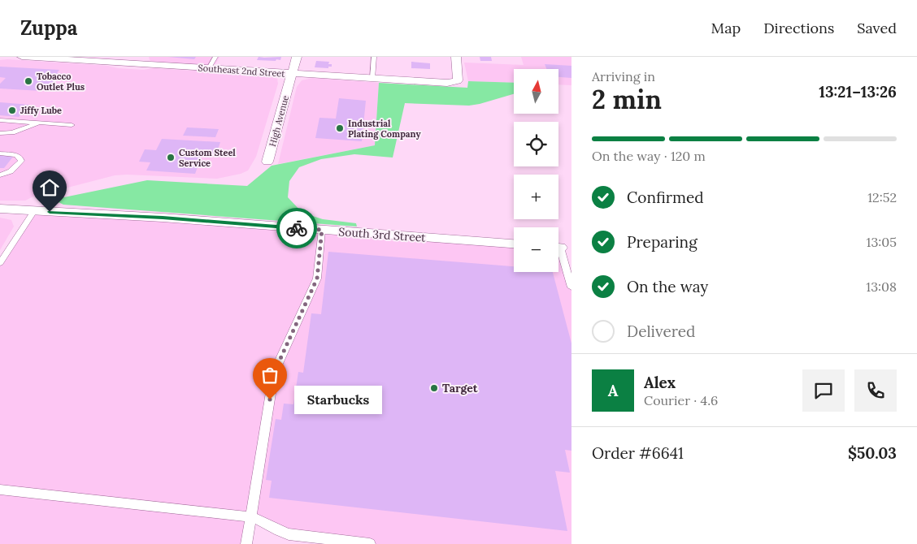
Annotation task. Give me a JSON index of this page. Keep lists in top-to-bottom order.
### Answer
{
  "streets": {
    "street": ["Southeast 2nd Street", "High Avenue", "South 3rd Street"]
  },
  "crossings": [
    ["Southeast 2nd Street", "High Avenue"]
  ],
  "places": [
    "Tobacco Outlet Plus",
    "Jiffy Lube",
    "Industrial Plating Company",
    "Custom Steel Service",
    "Target",
    "Starbucks"
  ],
  "north": "top",
  "page": {
    "header": "Zuppa",
    "nav": ["Map", "Directions", "Saved"],
    "heading": ["2 min", "Arriving in", "13:21–13:26"],
    "panel": [
      "Alex",
      "Courier · 4.6",
      "Order #6641",
      "$50.03"
    ],
    "map_buttons": ["+", "−"],
    "bar": "On the way · 120 m",
    "list": [
      ["Confirmed", "12:52"],
      ["Preparing", "13:05"],
      ["On the way", "13:08"],
      "Delivered"
    ],
    "round": "A",
    "bubble": "Starbucks"
  }
}
